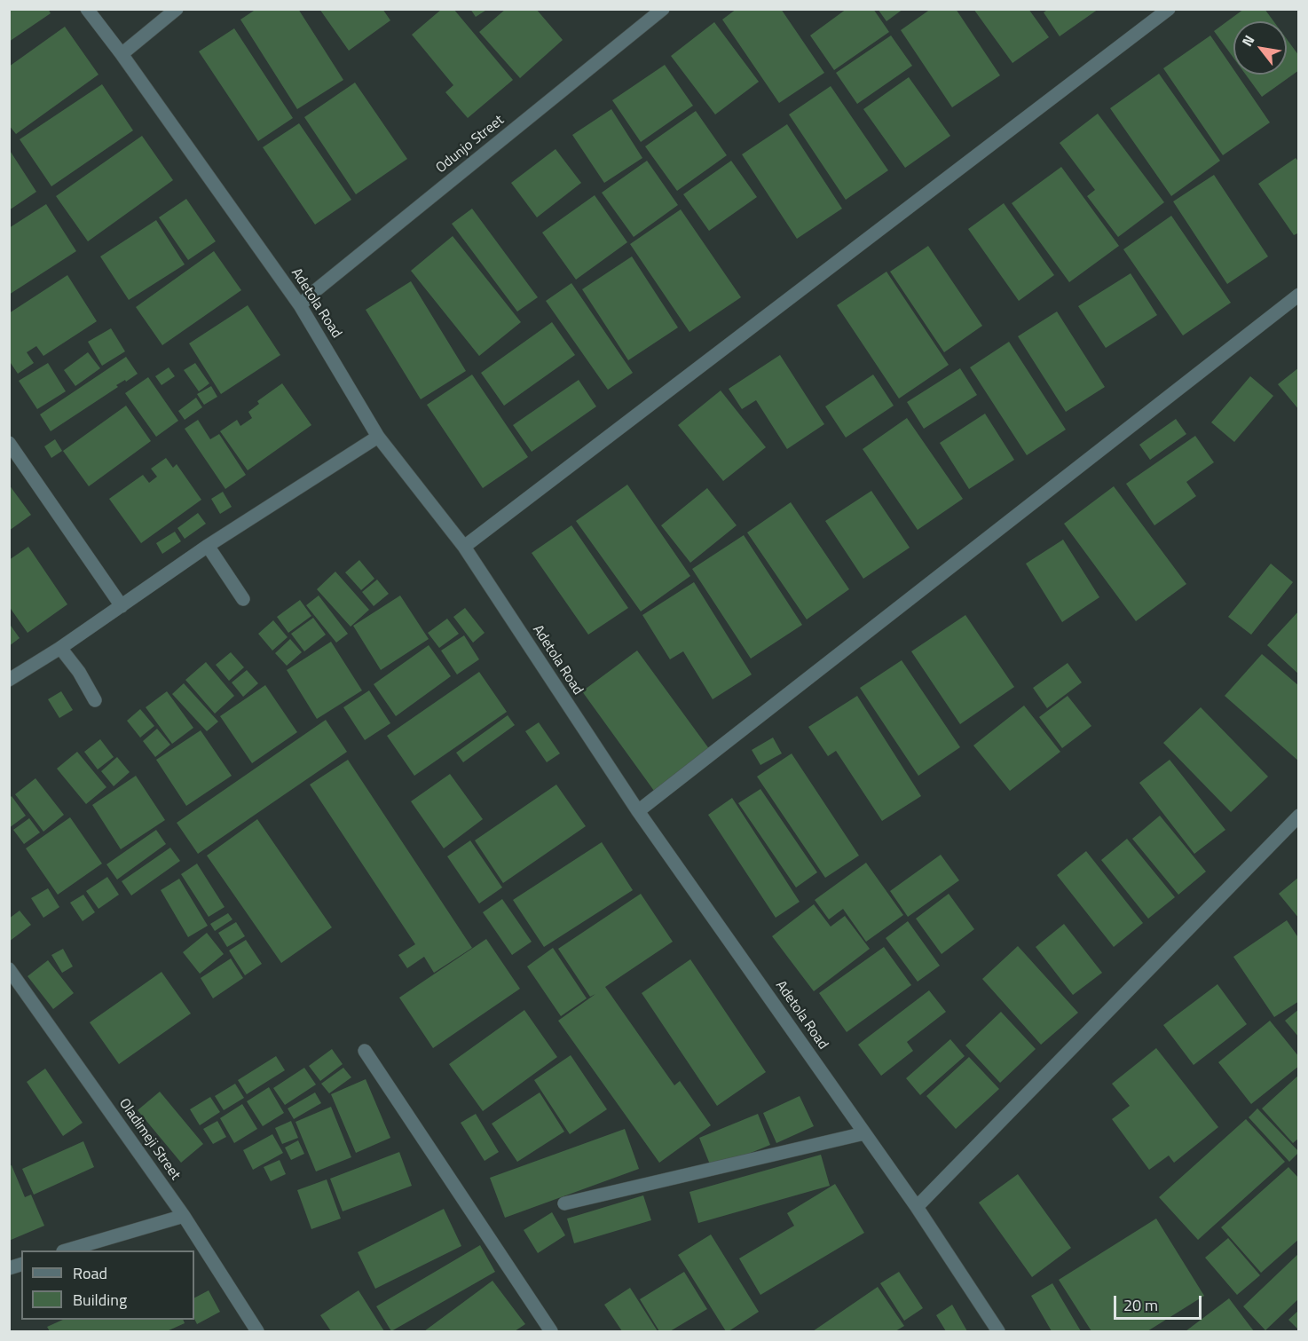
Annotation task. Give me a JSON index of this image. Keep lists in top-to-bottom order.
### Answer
{
  "streets": {
    "street": ["Odunjo Street", "Adetola Road", "Oladimeji Street"]
  },
  "crossings": [
    ["Odunjo Street", "Adetola Road"]
  ],
  "legend": ["Road", "Building"],
  "scale_bar": "20 m",
  "north": "top left"
}
